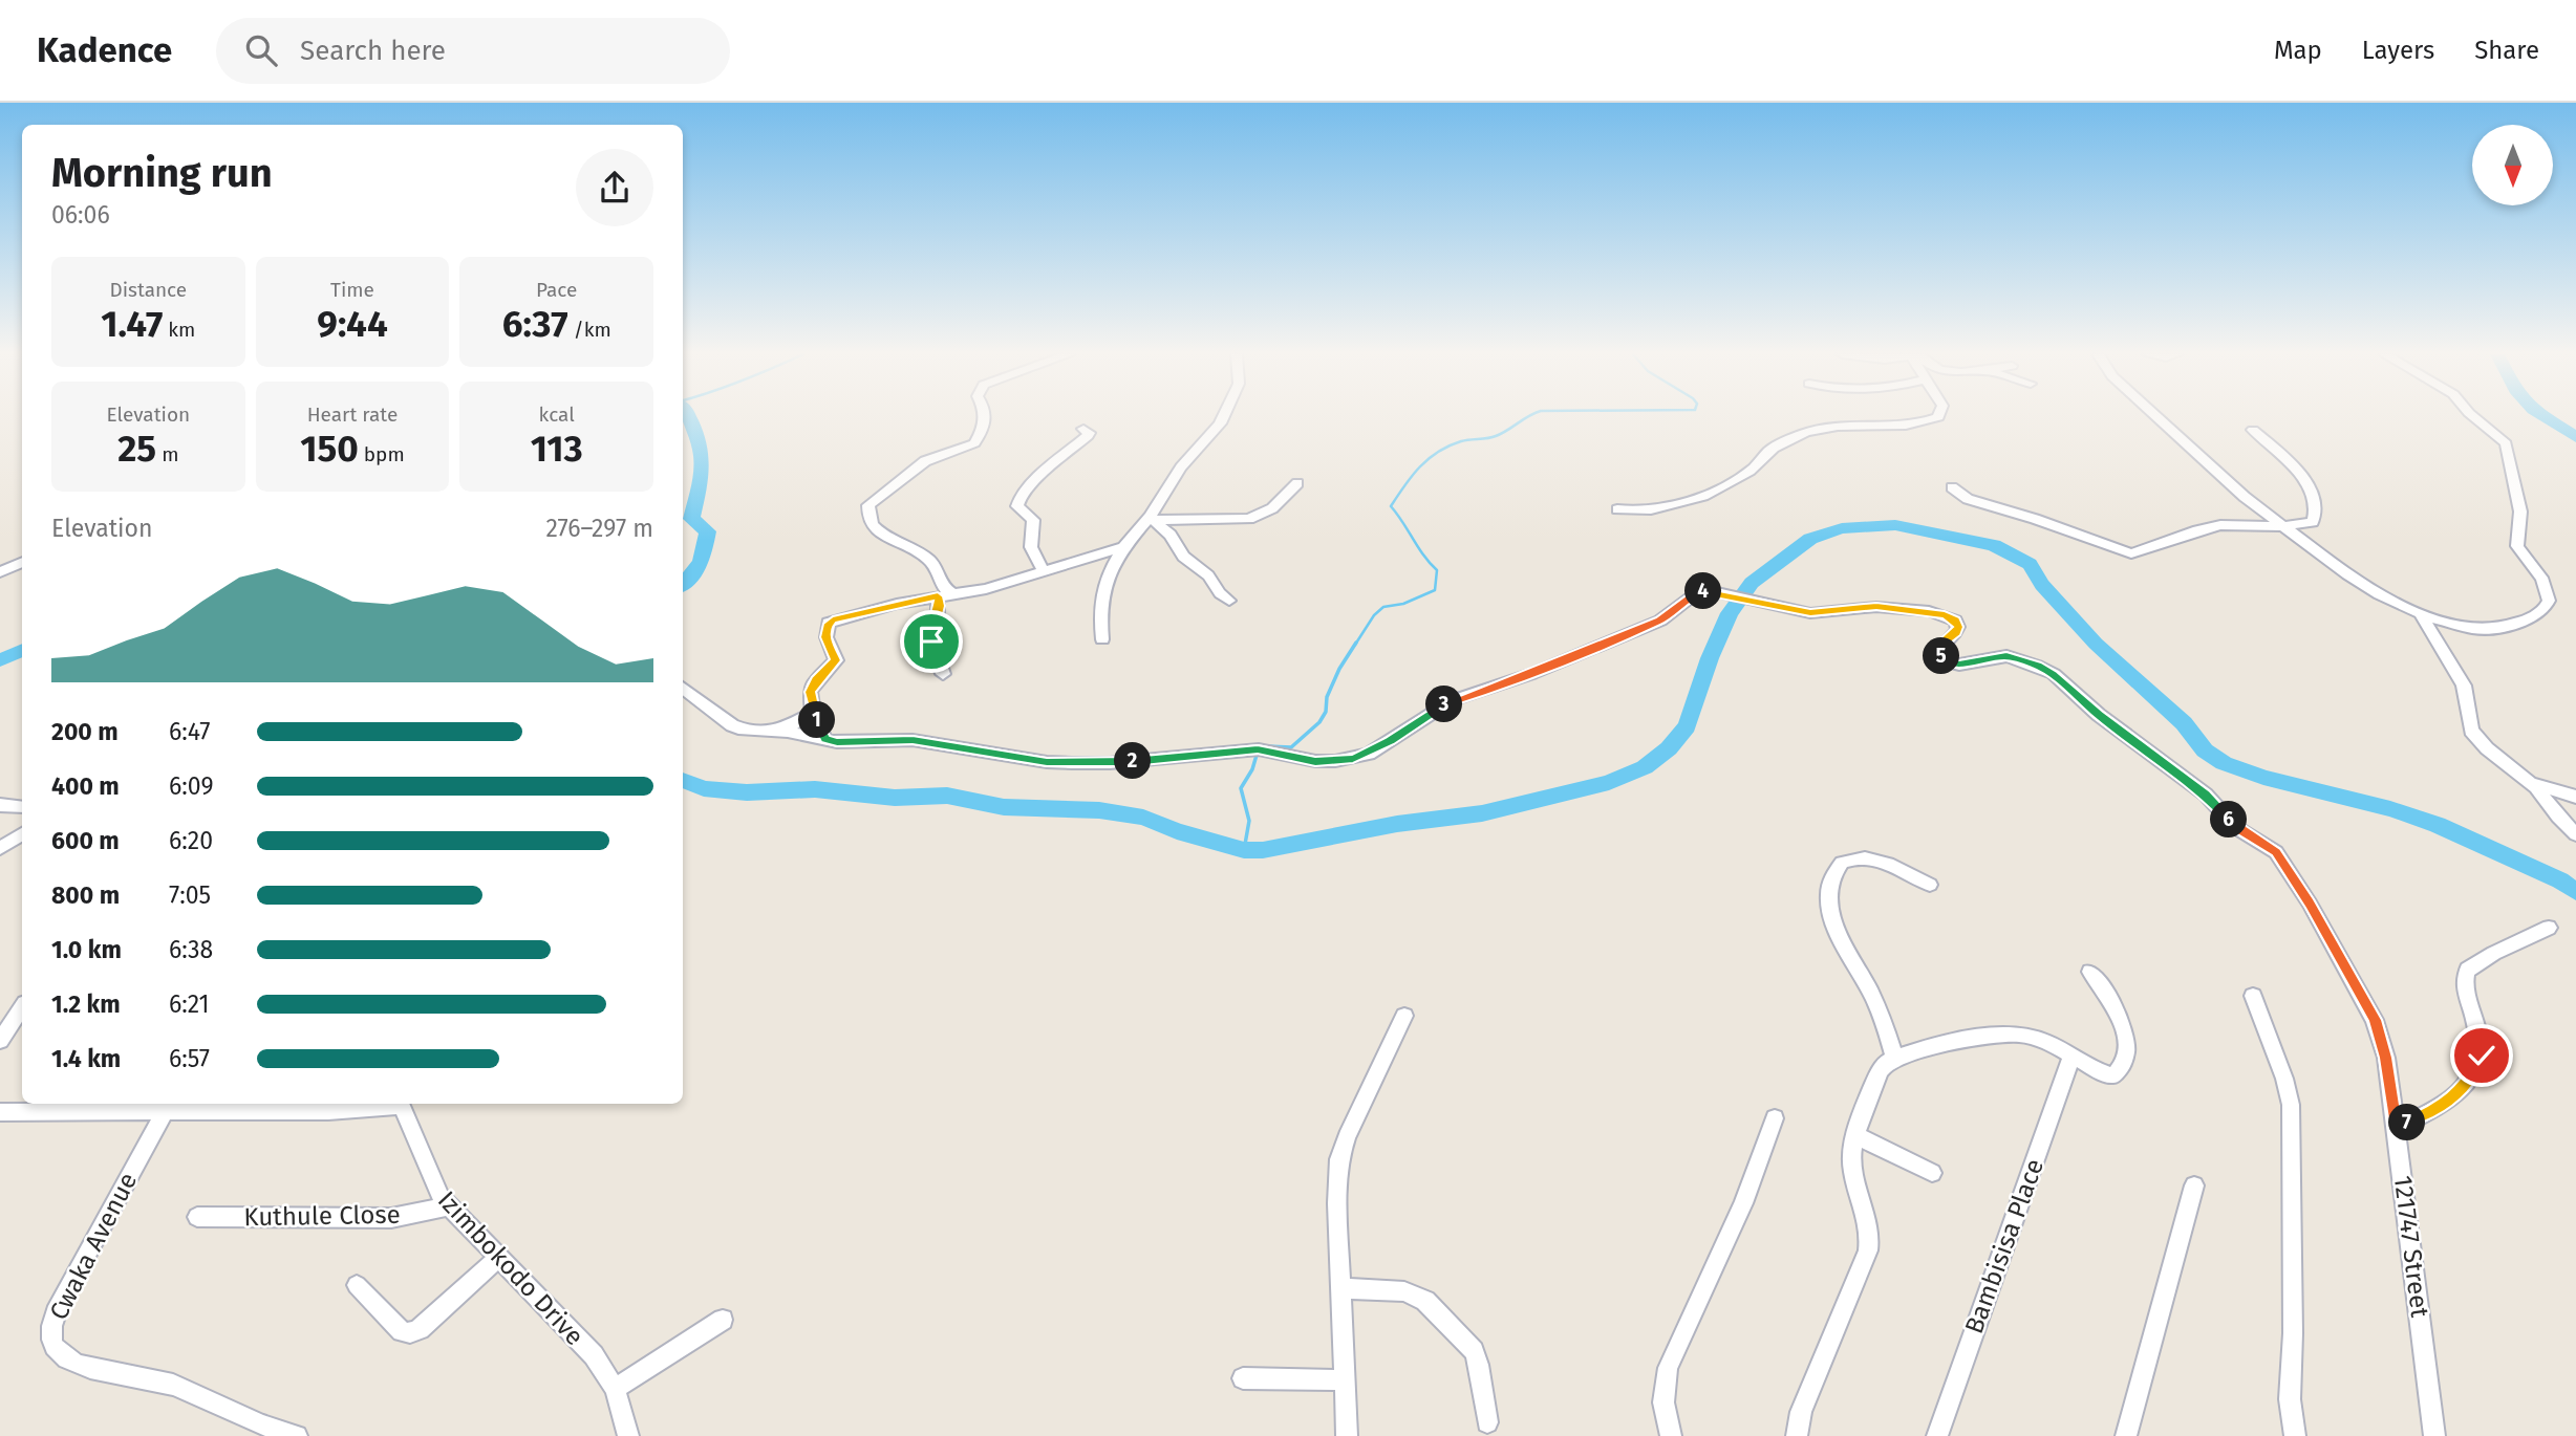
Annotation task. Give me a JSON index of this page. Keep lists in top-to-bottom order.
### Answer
{
  "streets": {
    "street": [
      "Kuthule Close",
      "Cwaka Avenue",
      "Bambisisa Place",
      "121747 Street",
      "Izimbokodo Drive"
    ]
  },
  "crossings": [
    ["Kuthule Close", "Izimbokodo Drive"]
  ],
  "north": "bottom",
  "page": {
    "header": "Kadence",
    "search": "Search here",
    "nav": ["Map", "Layers", "Share"],
    "heading": ["Morning run", "06:06"],
    "stats": [
      ["Distance", "1.47 km"],
      ["Time", "9:44"],
      ["Pace", "6:37 /km"],
      ["Elevation", "25 m"],
      ["Heart rate", "150 bpm"],
      ["kcal", "113"]
    ],
    "chart": ["Elevation", "276–297 m"],
    "pins": [
      "4",
      "5",
      "3",
      "1",
      "2",
      "6",
      "7"
    ],
    "list": [
      {
        "name": "200 m",
        "note": "6:47"
      },
      {
        "name": "400 m",
        "note": "6:09"
      },
      {
        "name": "600 m",
        "note": "6:20"
      },
      {
        "name": "800 m",
        "note": "7:05"
      },
      {
        "name": "1.0 km",
        "note": "6:38"
      },
      {
        "name": "1.2 km",
        "note": "6:21"
      },
      {
        "name": "1.4 km",
        "note": "6:57"
      }
    ]
  }
}
